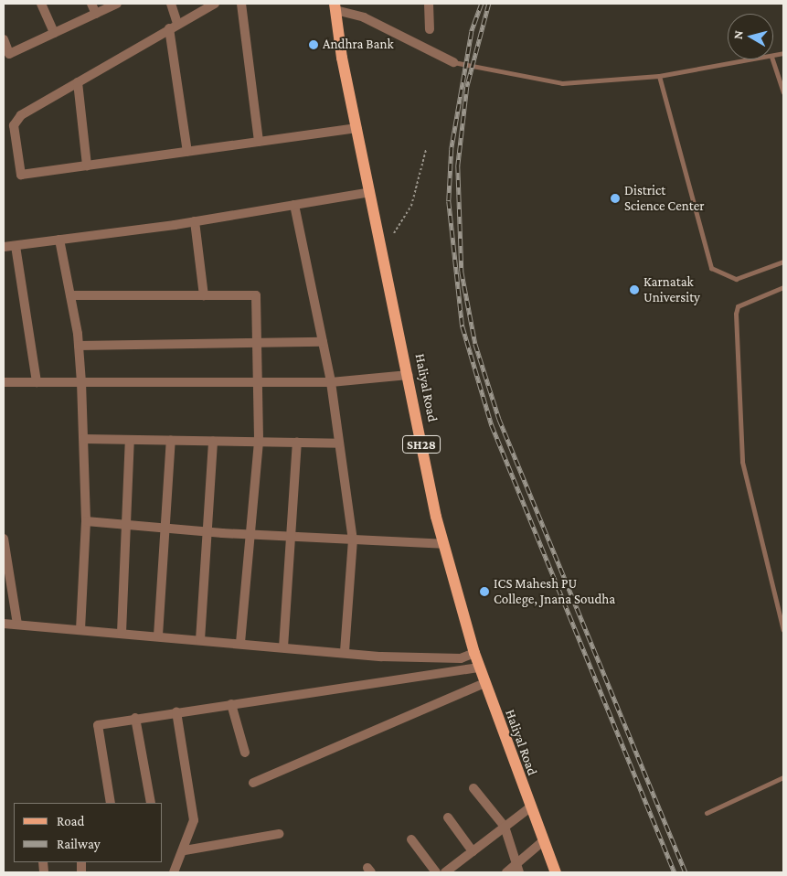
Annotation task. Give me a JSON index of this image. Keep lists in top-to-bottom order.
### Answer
{
  "streets": {
    "main road": ["Haliyal Road", "SH28"]
  },
  "places": [
    "Andhra Bank",
    "District Science Center",
    "Karnatak University",
    "ICS Mahesh PU College, Jnana Soudha"
  ],
  "legend": ["Road", "Railway"],
  "north": "left"
}
